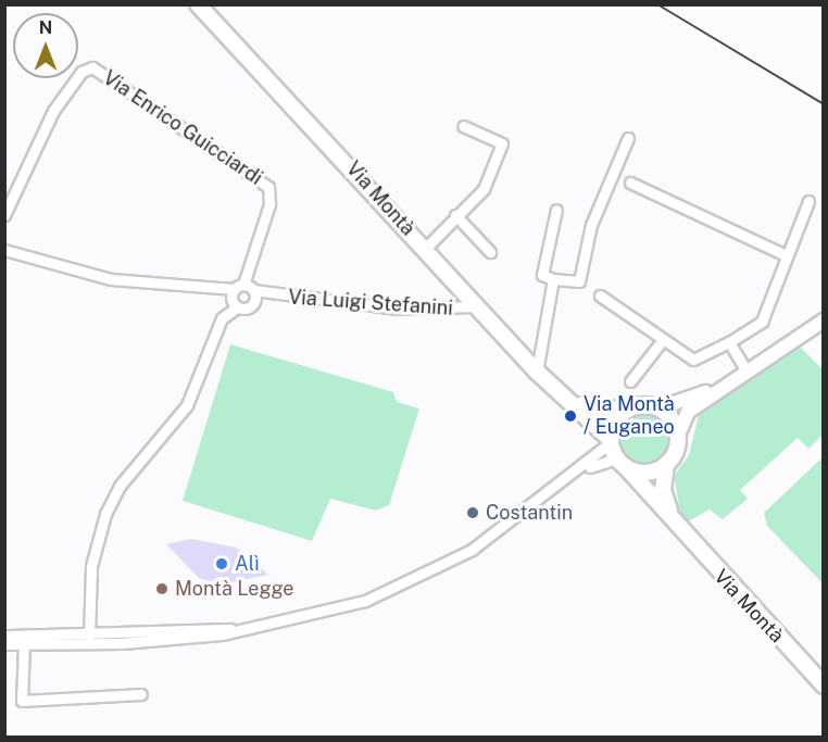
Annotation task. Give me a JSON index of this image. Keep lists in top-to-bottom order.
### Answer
{
  "streets": {
    "main road": ["Via Montà"],
    "street": ["Via Enrico Guicciardi", "Via Luigi Stefanini"]
  },
  "crossings": [
    ["Via Enrico Guicciardi", "Via Luigi Stefanini"],
    ["Via Montà", "Via Luigi Stefanini"]
  ],
  "places": [
    "Via Montà / Euganeo",
    "Costantin",
    "Alì",
    "Montà Legge"
  ],
  "north": "top"
}
